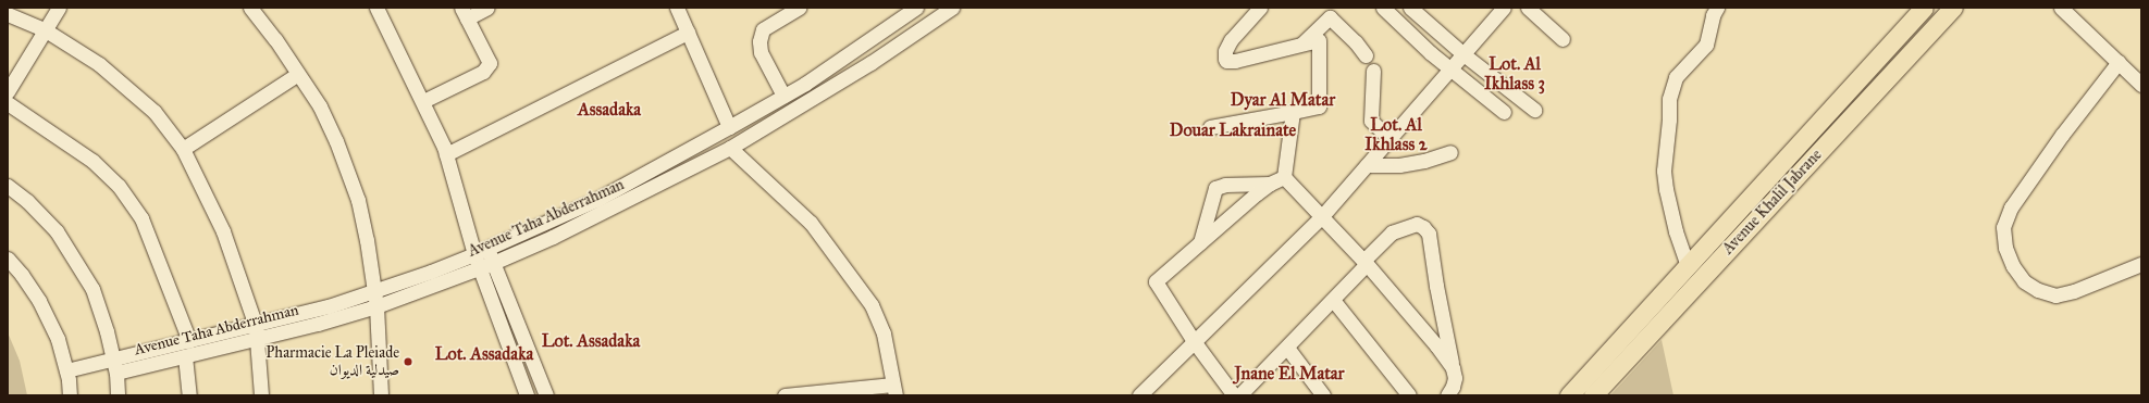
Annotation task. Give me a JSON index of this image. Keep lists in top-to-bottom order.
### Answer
{
  "streets": {
    "main road": ["Avenue Khalil Jabrane"],
    "street": ["Avenue Taha Abderrahman"]
  },
  "districts": [
    "Lot. Al Ikhlass 3",
    "Dyar Al Matar",
    "Assadaka",
    "Lot. Al Ikhlass 2",
    "Douar Lakrainate",
    "Lot. Assadaka",
    "Lot. Assadaka",
    "Jnane El Matar"
  ],
  "places": ["Pharmacie La Pleiade صيدلية الديوان"]
}
